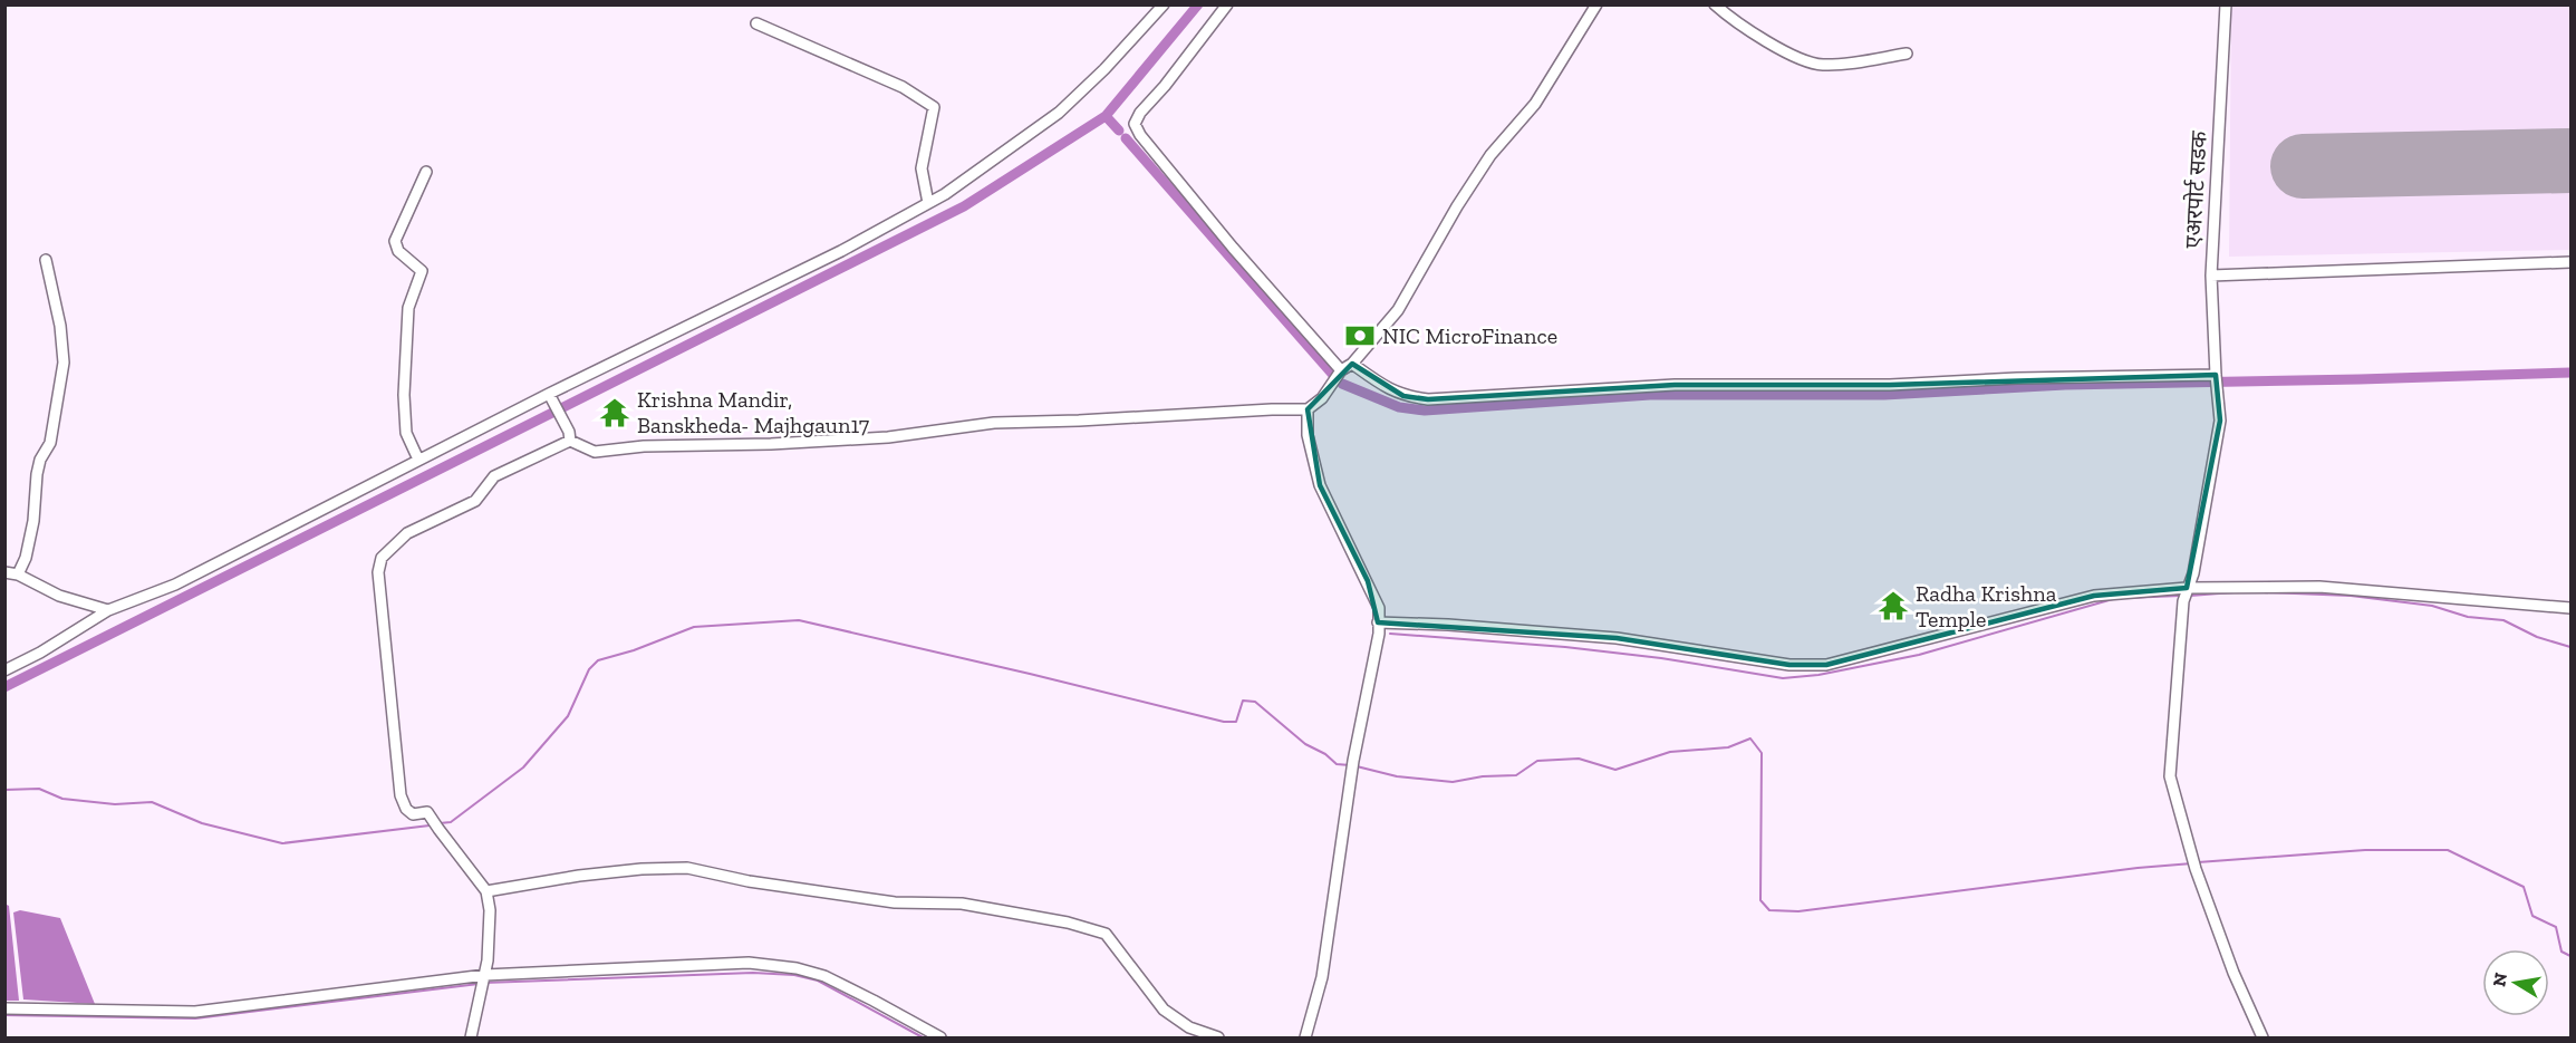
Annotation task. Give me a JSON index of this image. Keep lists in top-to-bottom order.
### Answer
{
  "streets": {
    "street": ["एअरपोर्ट सडक"]
  },
  "places": {
    "bank": ["NIC MicroFinance"],
    "temple": ["Krishna Mandir, Banskheda- Majhgaun17", "Radha Krishna Temple"]
  },
  "north": "left"
}
